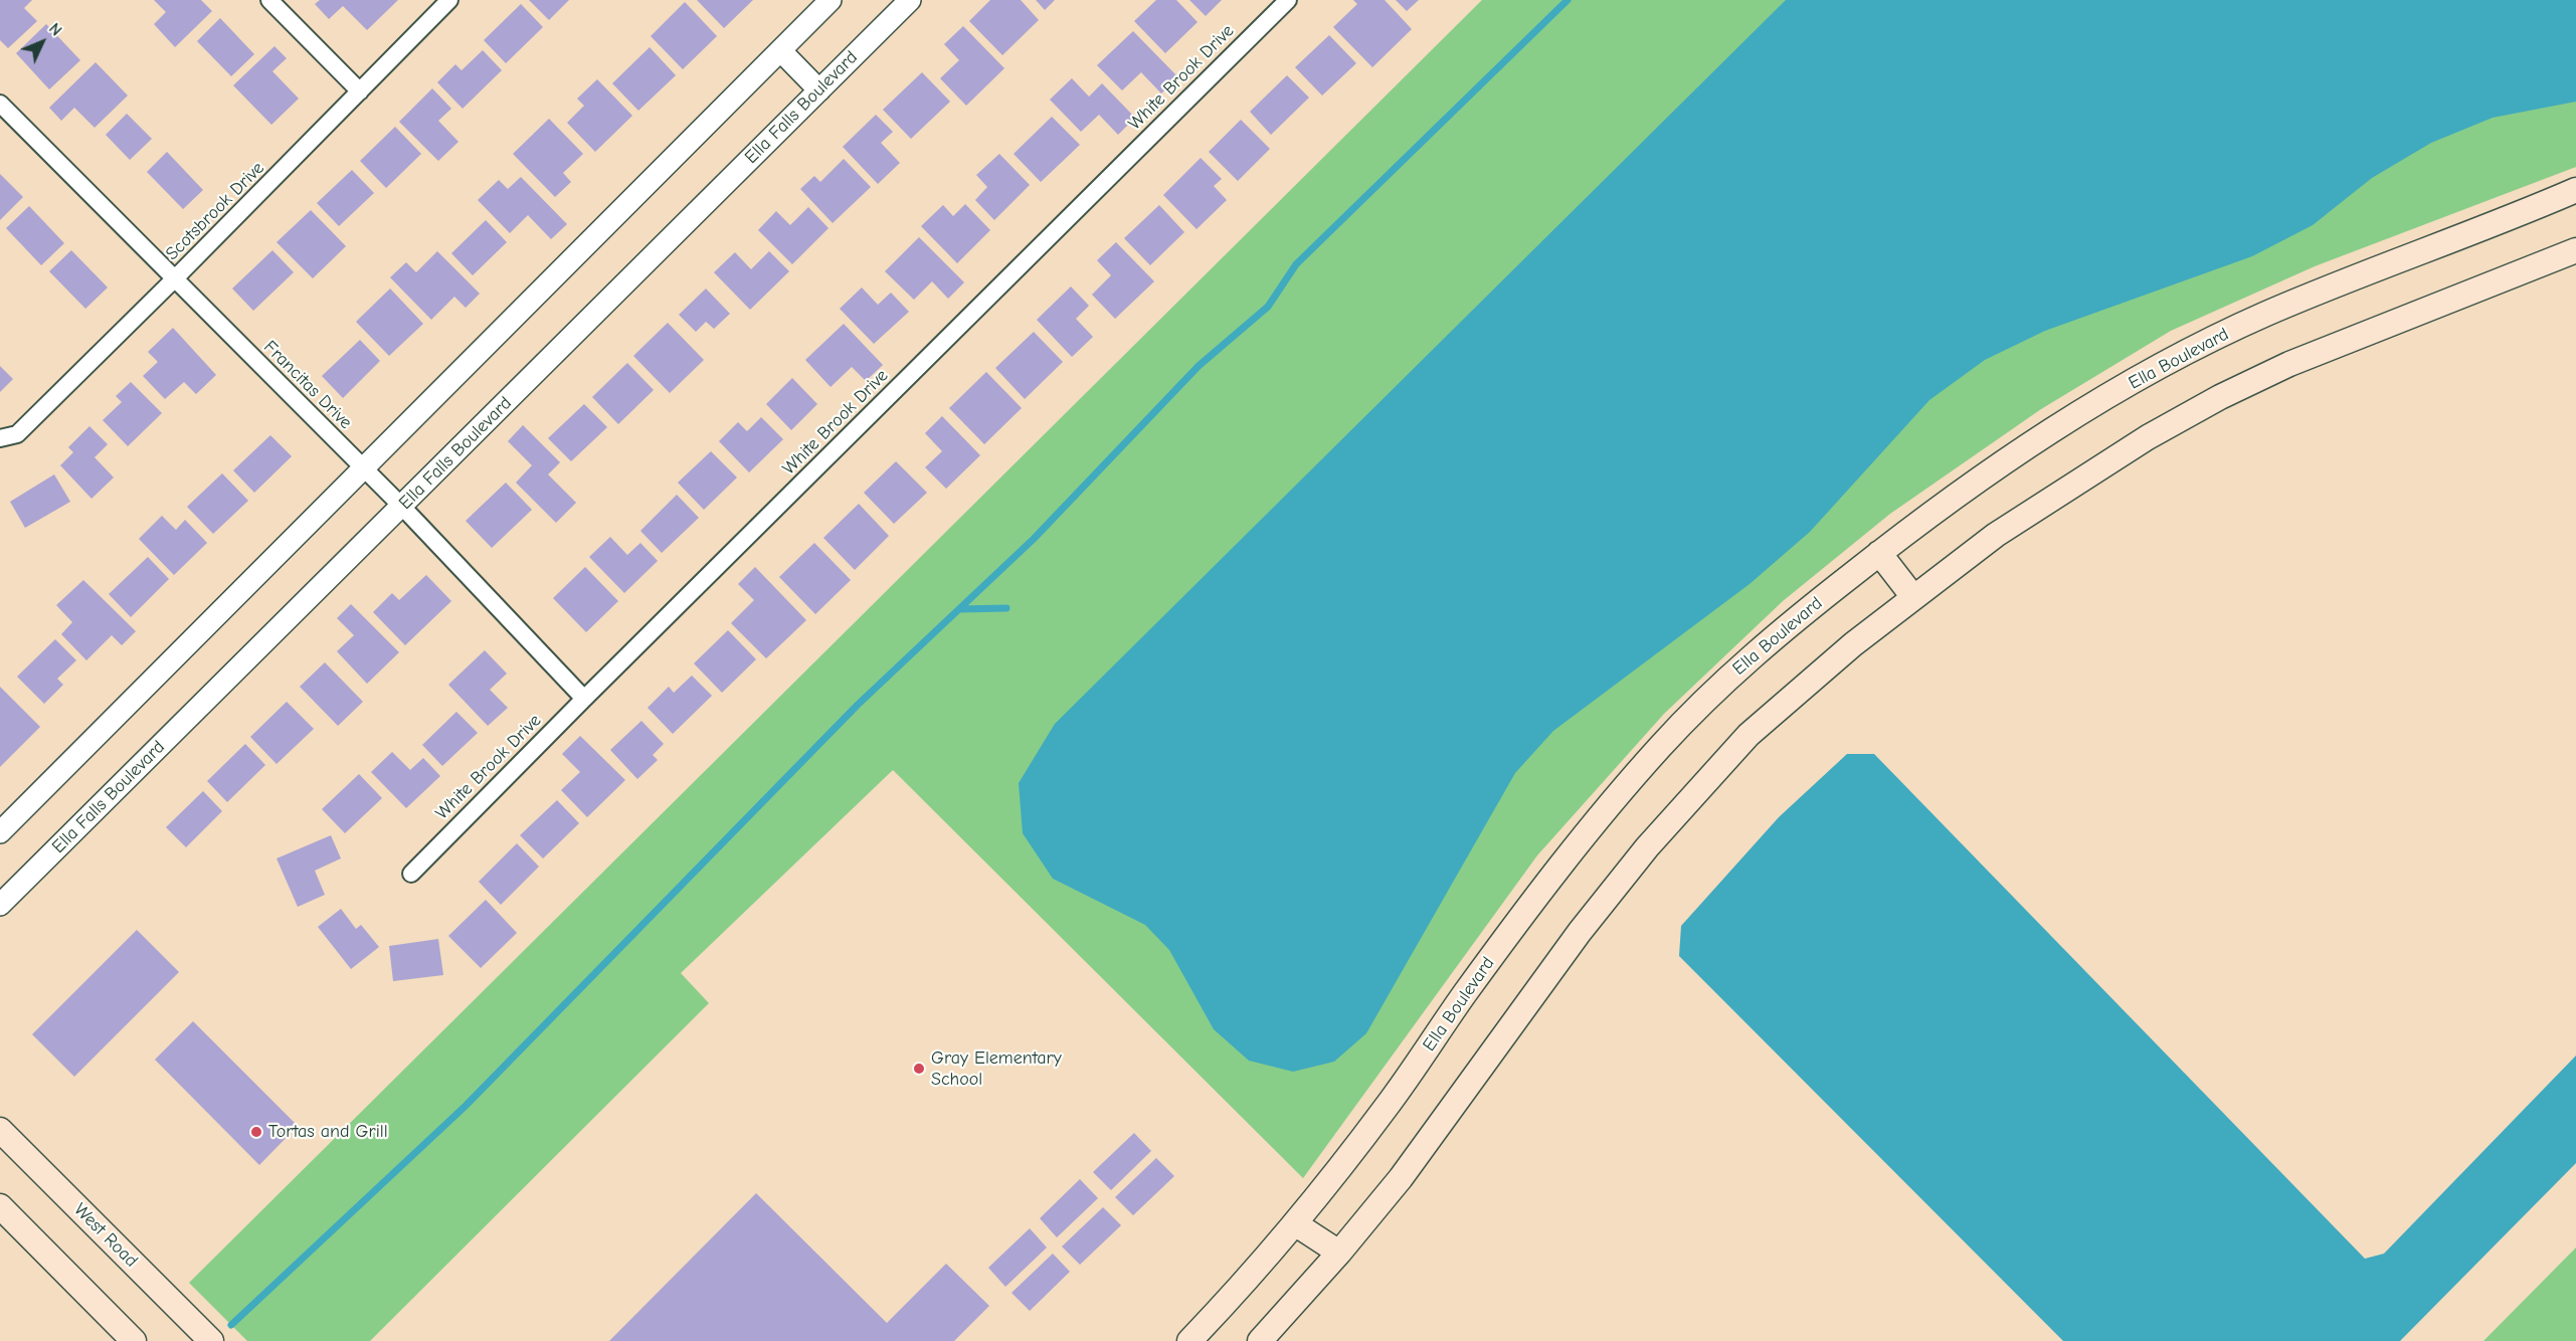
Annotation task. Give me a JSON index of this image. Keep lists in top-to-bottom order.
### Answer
{
  "streets": {
    "main road": ["Ella Boulevard", "West Road"],
    "street": [
      "White Brook Drive",
      "Ella Falls Boulevard",
      "Scotsbrook Drive",
      "Francitas Drive"
    ]
  },
  "crossings": [
    ["White Brook Drive", "Francitas Drive"],
    ["Ella Falls Boulevard", "Francitas Drive"],
    ["Scotsbrook Drive", "Francitas Drive"]
  ],
  "places": ["Gray Elementary School", "Tortas and Grill"],
  "north": "top right"
}
